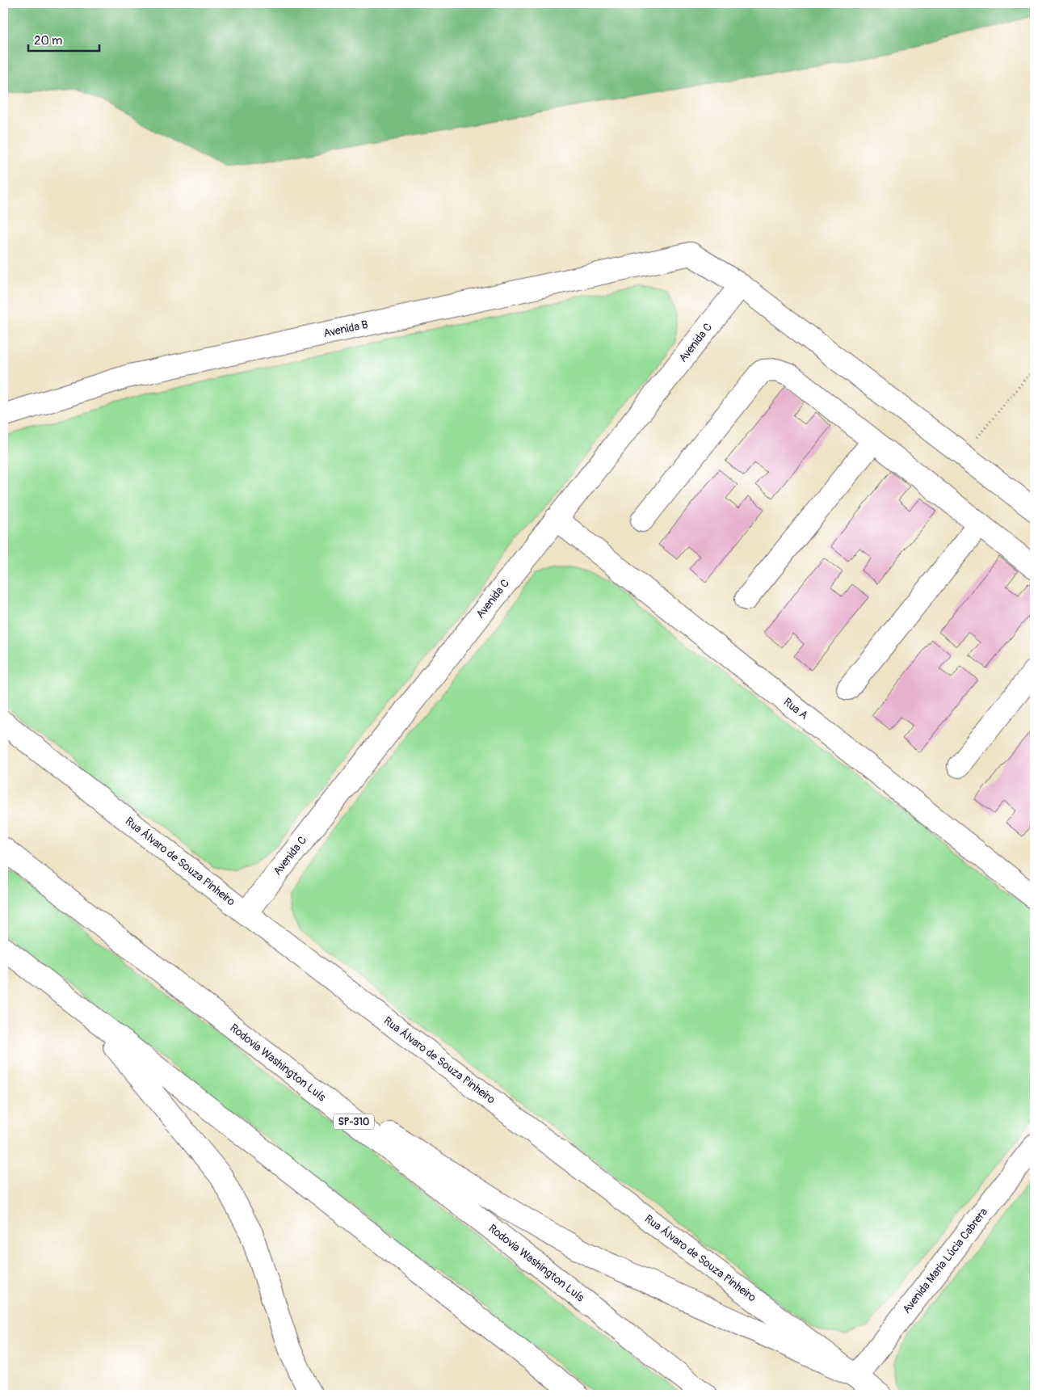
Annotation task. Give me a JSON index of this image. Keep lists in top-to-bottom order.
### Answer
{
  "streets": {
    "main road": [
      "Avenida B",
      "Avenida C",
      "Rua A",
      "Rua Álvaro de Souza Pinheiro",
      "Rodovia Washington Luís",
      "SP-310",
      "Avenida Maria Lúcia Cabrera"
    ]
  },
  "crossings": [
    ["Avenida B", "Avenida C"],
    ["Avenida C", "Rua A"],
    ["Avenida C", "Rua Álvaro de Souza Pinheiro"],
    ["Rua Álvaro de Souza Pinheiro", "Avenida Maria Lúcia Cabrera"]
  ],
  "scale_bar": "20 m"
}
